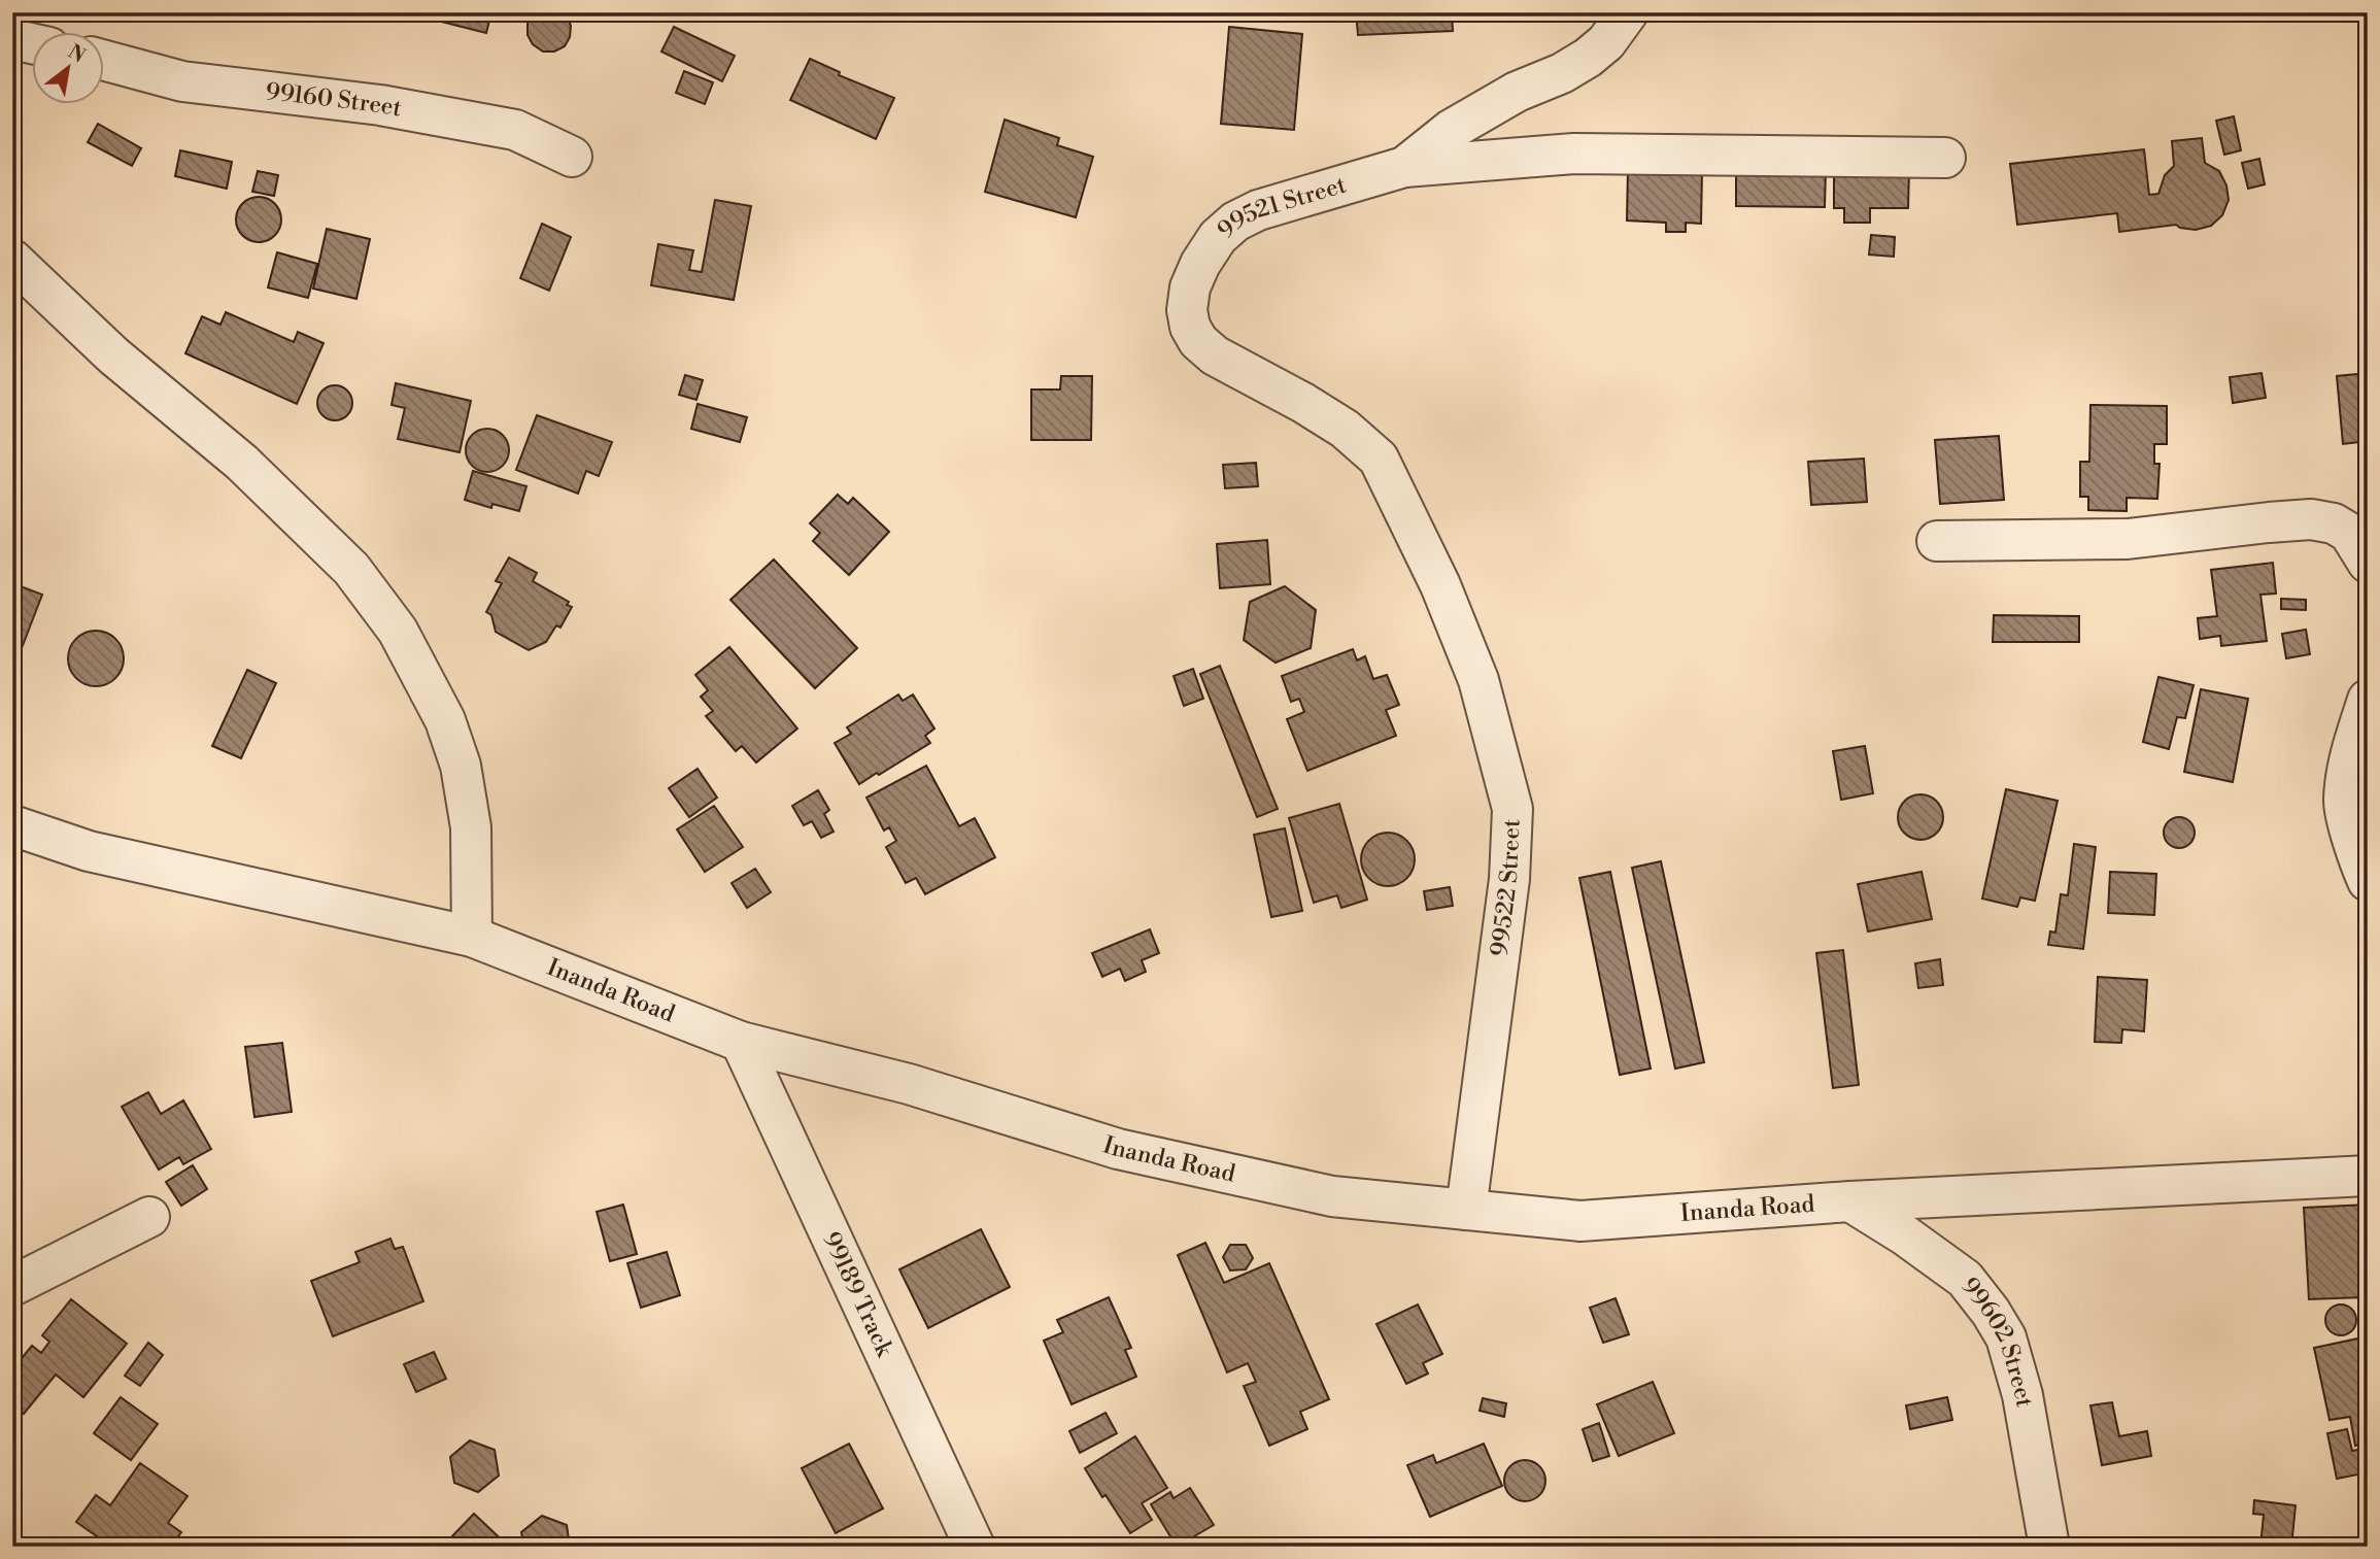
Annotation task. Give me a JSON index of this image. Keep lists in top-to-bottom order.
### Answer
{
  "streets": {
    "street": [
      "99160 Street",
      "99521 Street",
      "99522 Street",
      "Inanda Road",
      "99189 Track",
      "99602 Street"
    ]
  },
  "crossings": [
    ["99521 Street", "99522 Street"],
    ["99522 Street", "Inanda Road"],
    ["Inanda Road", "99189 Track"],
    ["Inanda Road", "99602 Street"]
  ],
  "north": "top right"
}
